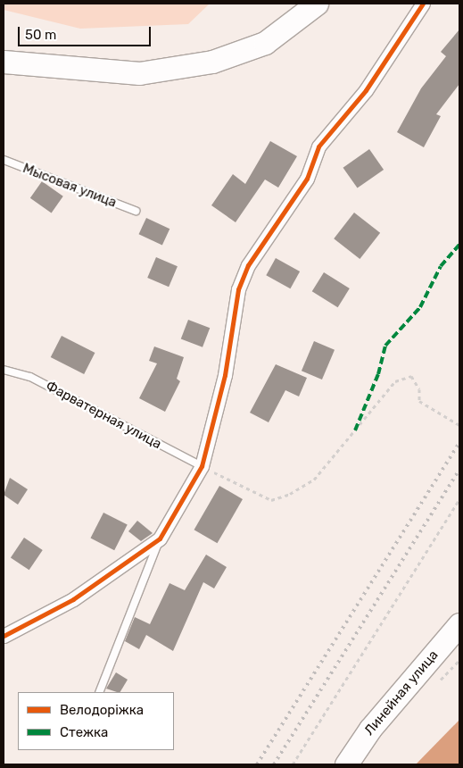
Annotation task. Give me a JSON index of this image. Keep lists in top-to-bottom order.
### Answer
{
  "streets": {
    "main road": ["Линейная улица"],
    "lane": ["Мысовая улица", "Фарватерная улица"]
  },
  "legend": ["Велодоріжка", "Стежка"],
  "scale_bar": "50 m"
}
